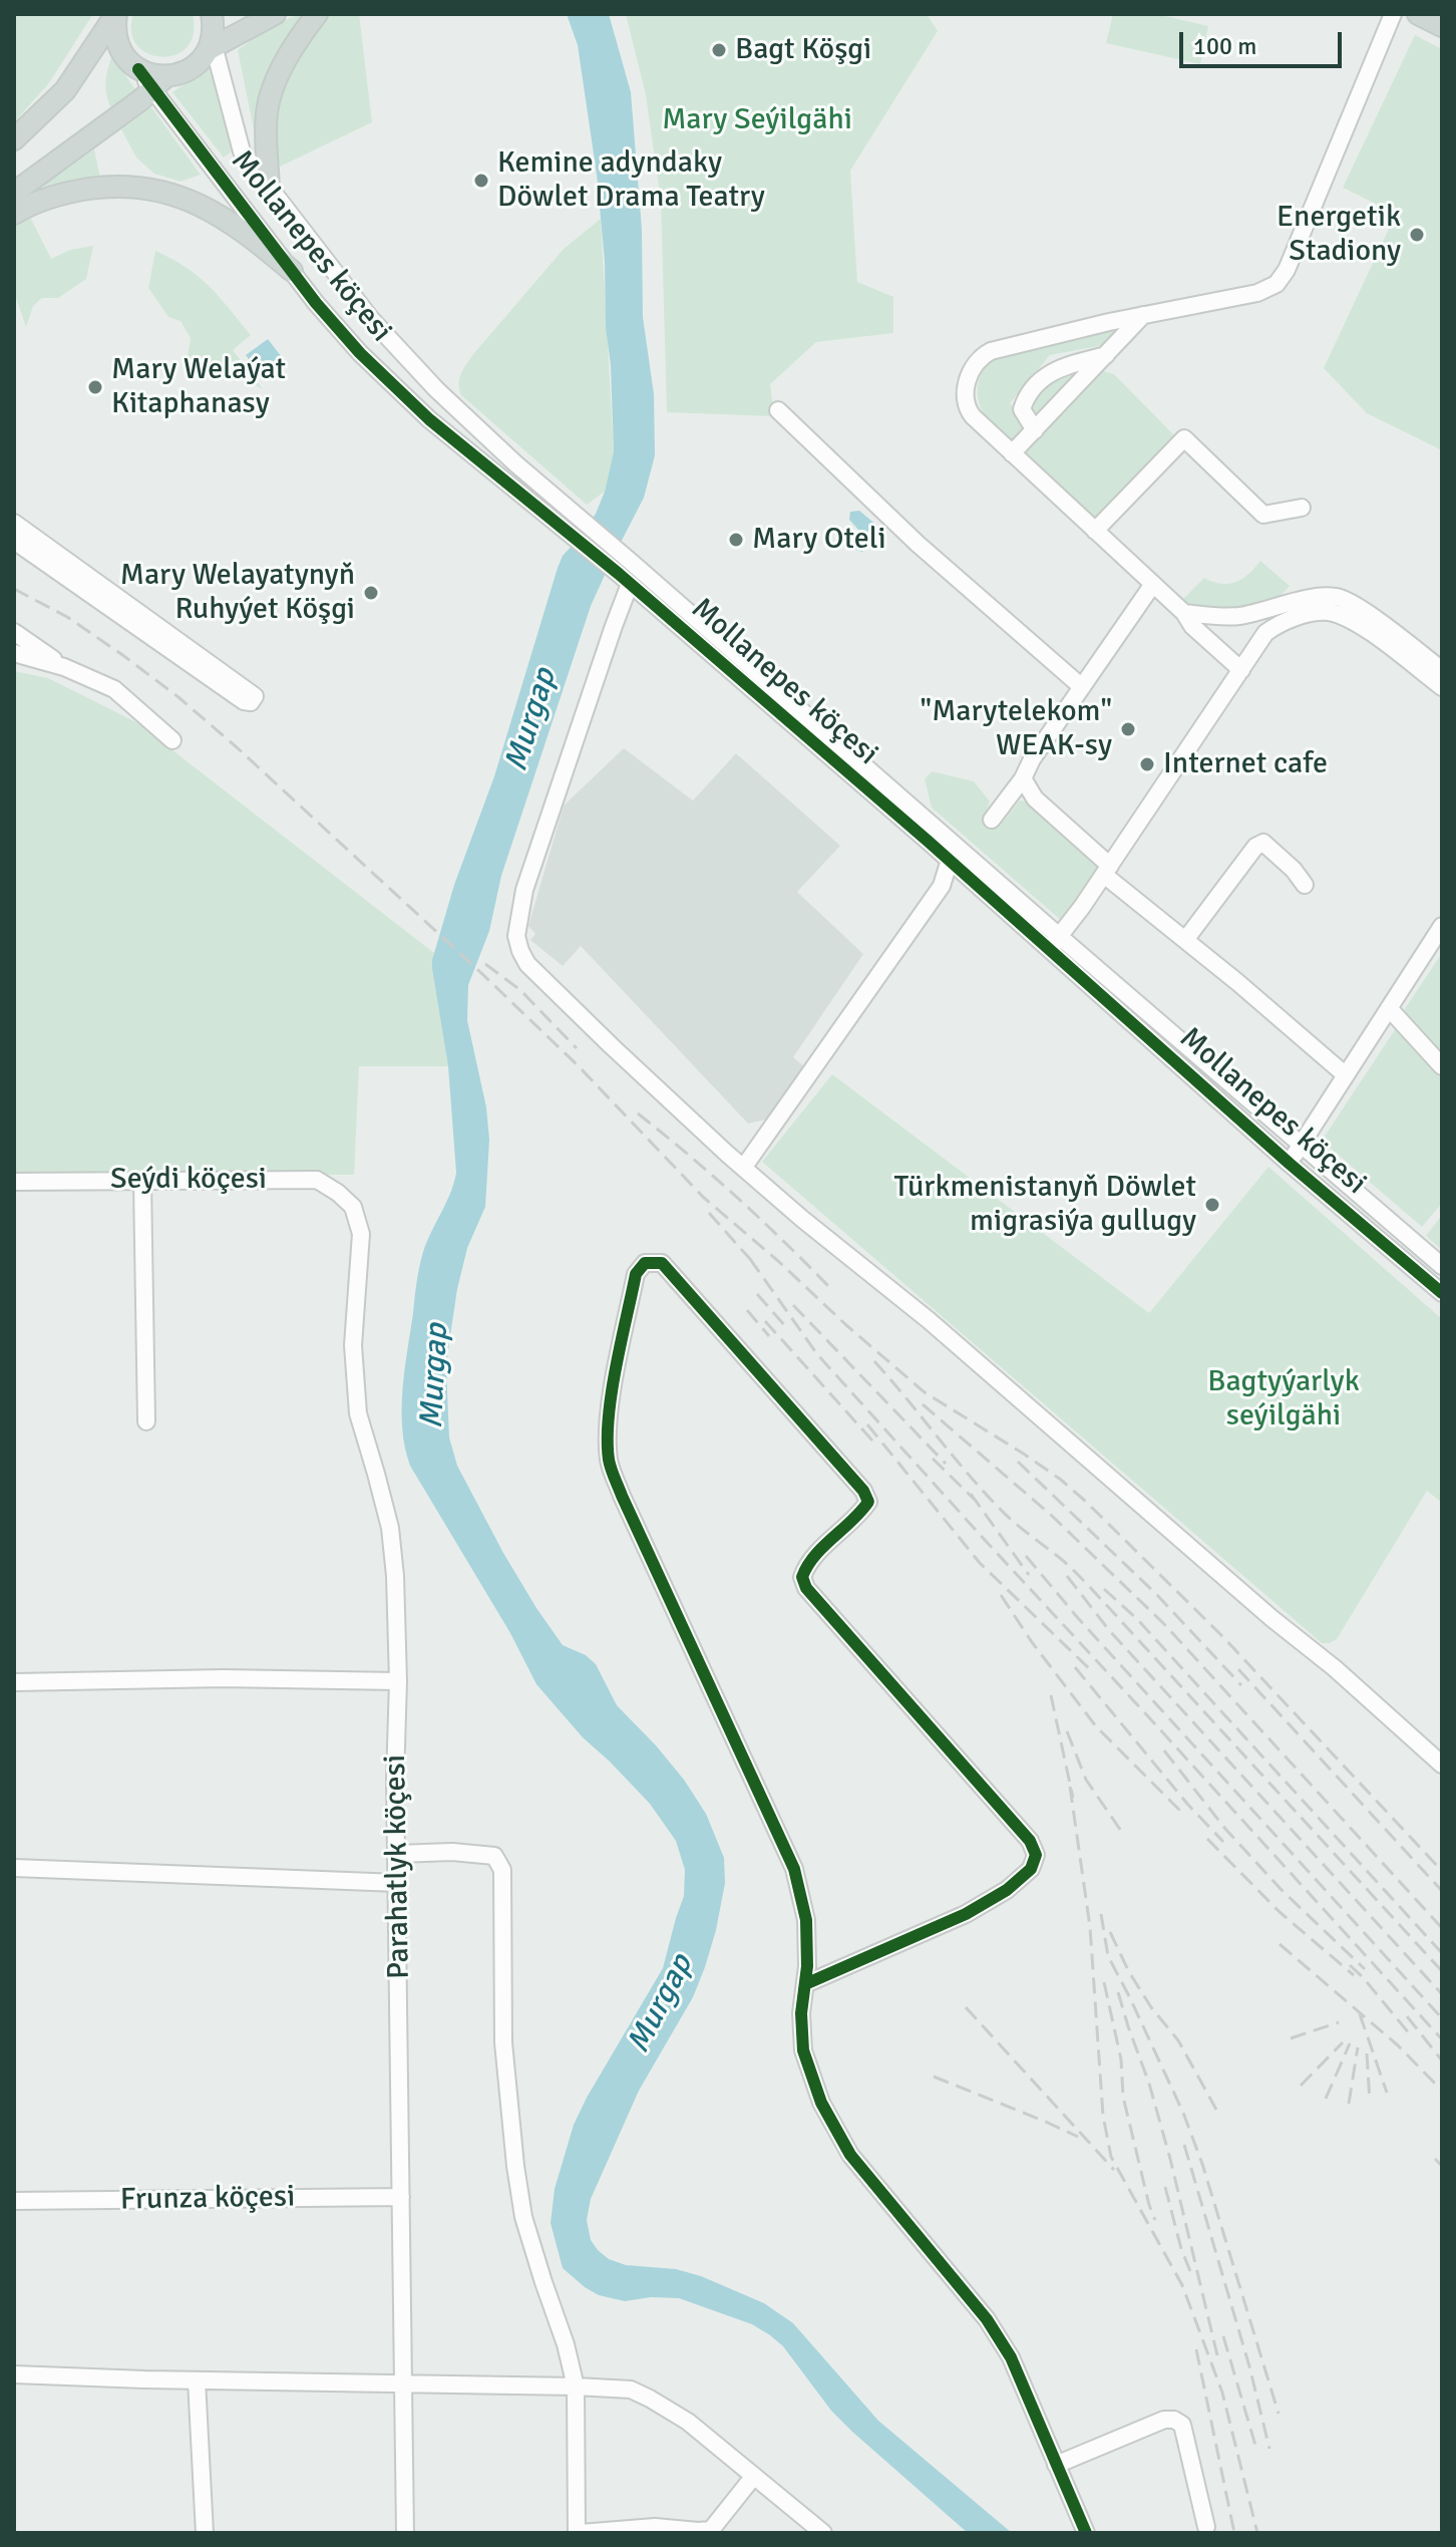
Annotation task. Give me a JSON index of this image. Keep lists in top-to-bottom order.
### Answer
{
  "streets": {
    "street": [
      "Mollanepes köçesi",
      "Seýdi köçesi",
      "Parahatlyk köçesi",
      "Frunza köçesi"
    ]
  },
  "crossings": [
    ["Seýdi köçesi", "Parahatlyk köçesi"],
    ["Parahatlyk köçesi", "Frunza köçesi"]
  ],
  "water": ["Murgap"],
  "parks": ["Mary Seýilgähi", "Bagtyýarlyk seýilgähi"],
  "places": [
    "Bagt Köşgi",
    "Kemine adyndaky Döwlet Drama Teatry",
    "Energetik Stadiony",
    "Mary Welaýat Kitaphanasy",
    "Mary Oteli",
    "Mary Welayatynyň Ruhyýet Köşgi",
    "\"Marytelekom\" WEAK-sy",
    "Internet cafe",
    "Türkmenistanyň Döwlet migrasiýa gullugy"
  ],
  "scale_bar": "100 m"
}
